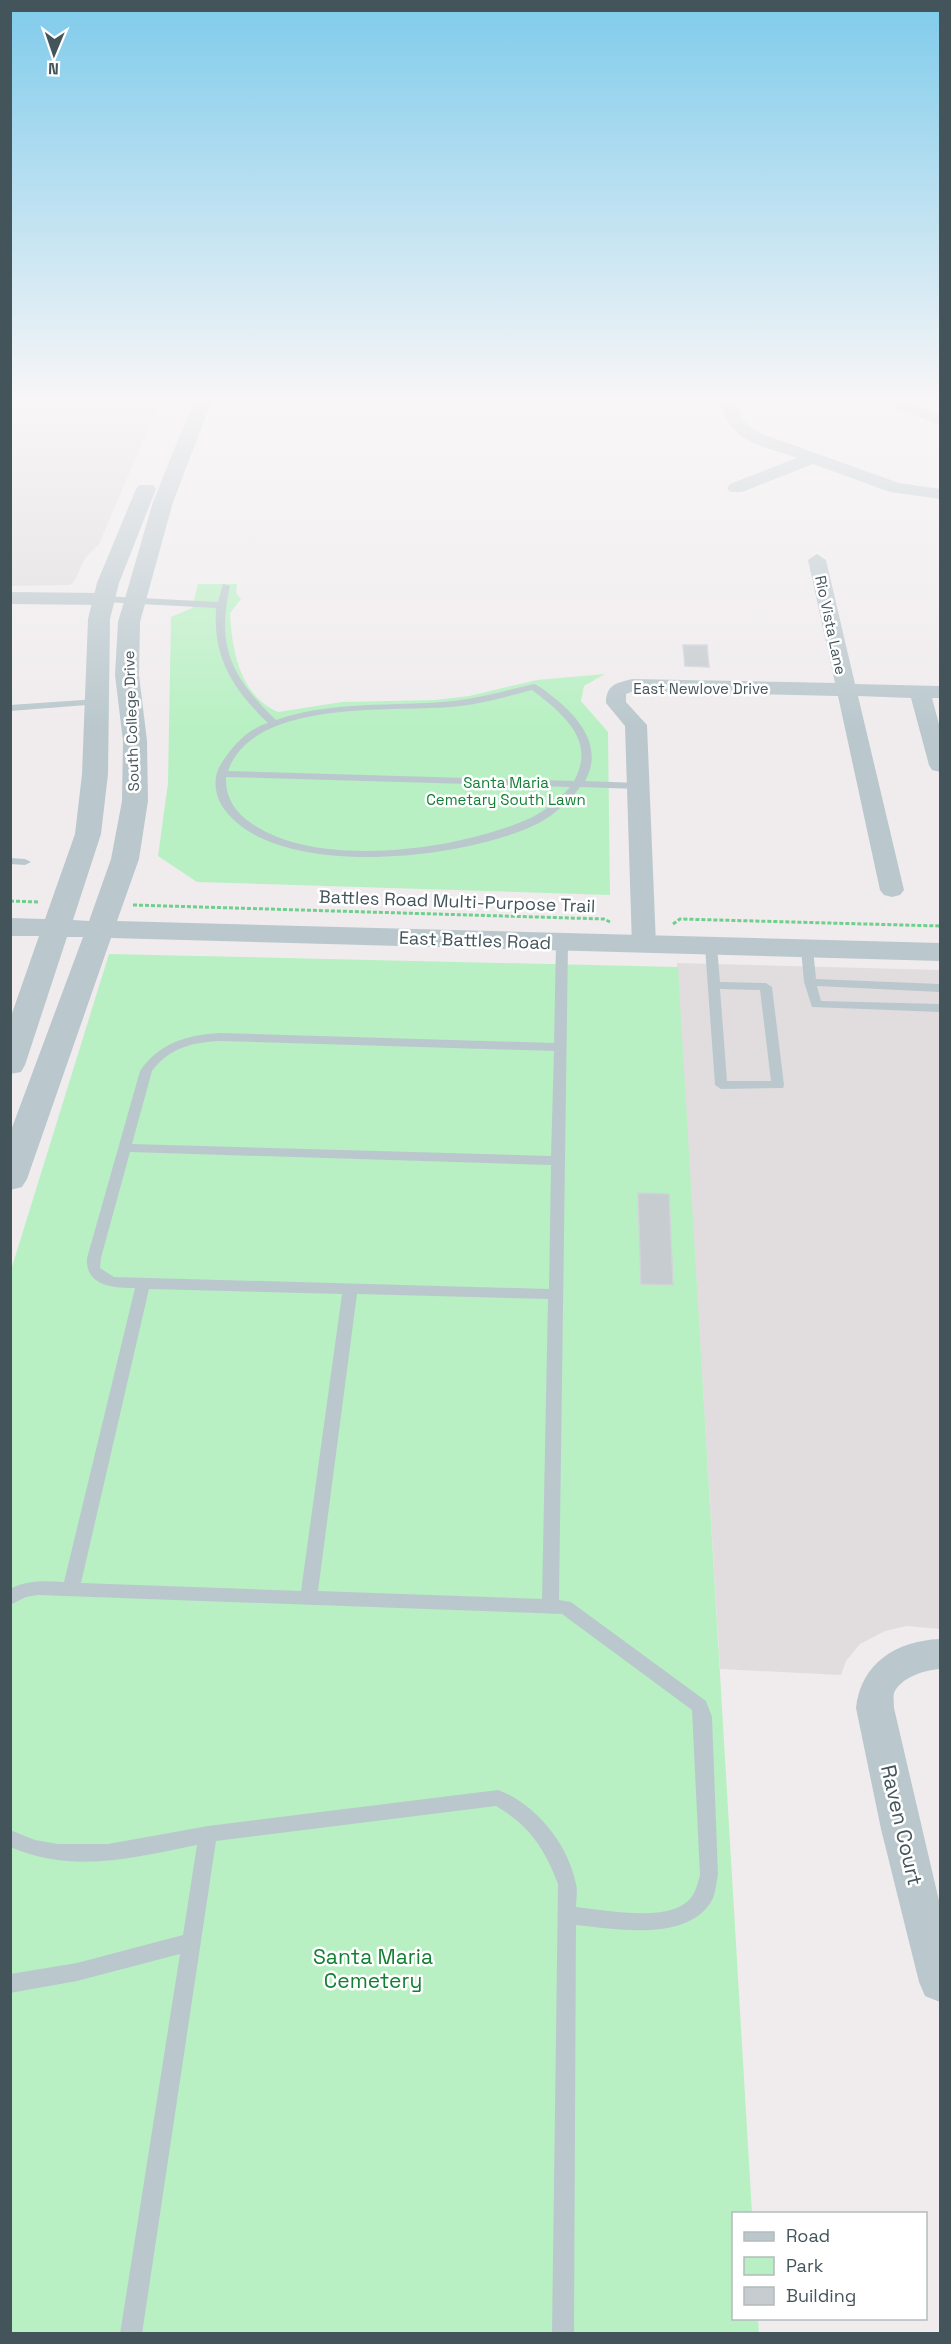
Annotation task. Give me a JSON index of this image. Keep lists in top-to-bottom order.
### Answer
{
  "streets": {
    "street": [
      "Rio Vista Lane",
      "East Newlove Drive",
      "South College Drive",
      "East Battles Road",
      "Raven Court"
    ],
    "path": ["Battles Road Multi-Purpose Trail"]
  },
  "crossings": [
    ["Rio Vista Lane", "East Newlove Drive"],
    ["East Newlove Drive", "Battles Road Multi-Purpose Trail"],
    ["East Newlove Drive", "East Battles Road"],
    ["South College Drive", "Battles Road Multi-Purpose Trail"],
    ["South College Drive", "East Battles Road"],
    ["Battles Road Multi-Purpose Trail", "East Battles Road"]
  ],
  "parks": ["Santa Maria Cemetary South Lawn", "Santa Maria Cemetery"],
  "legend": ["Road", "Park", "Building"],
  "north": "bottom"
}
